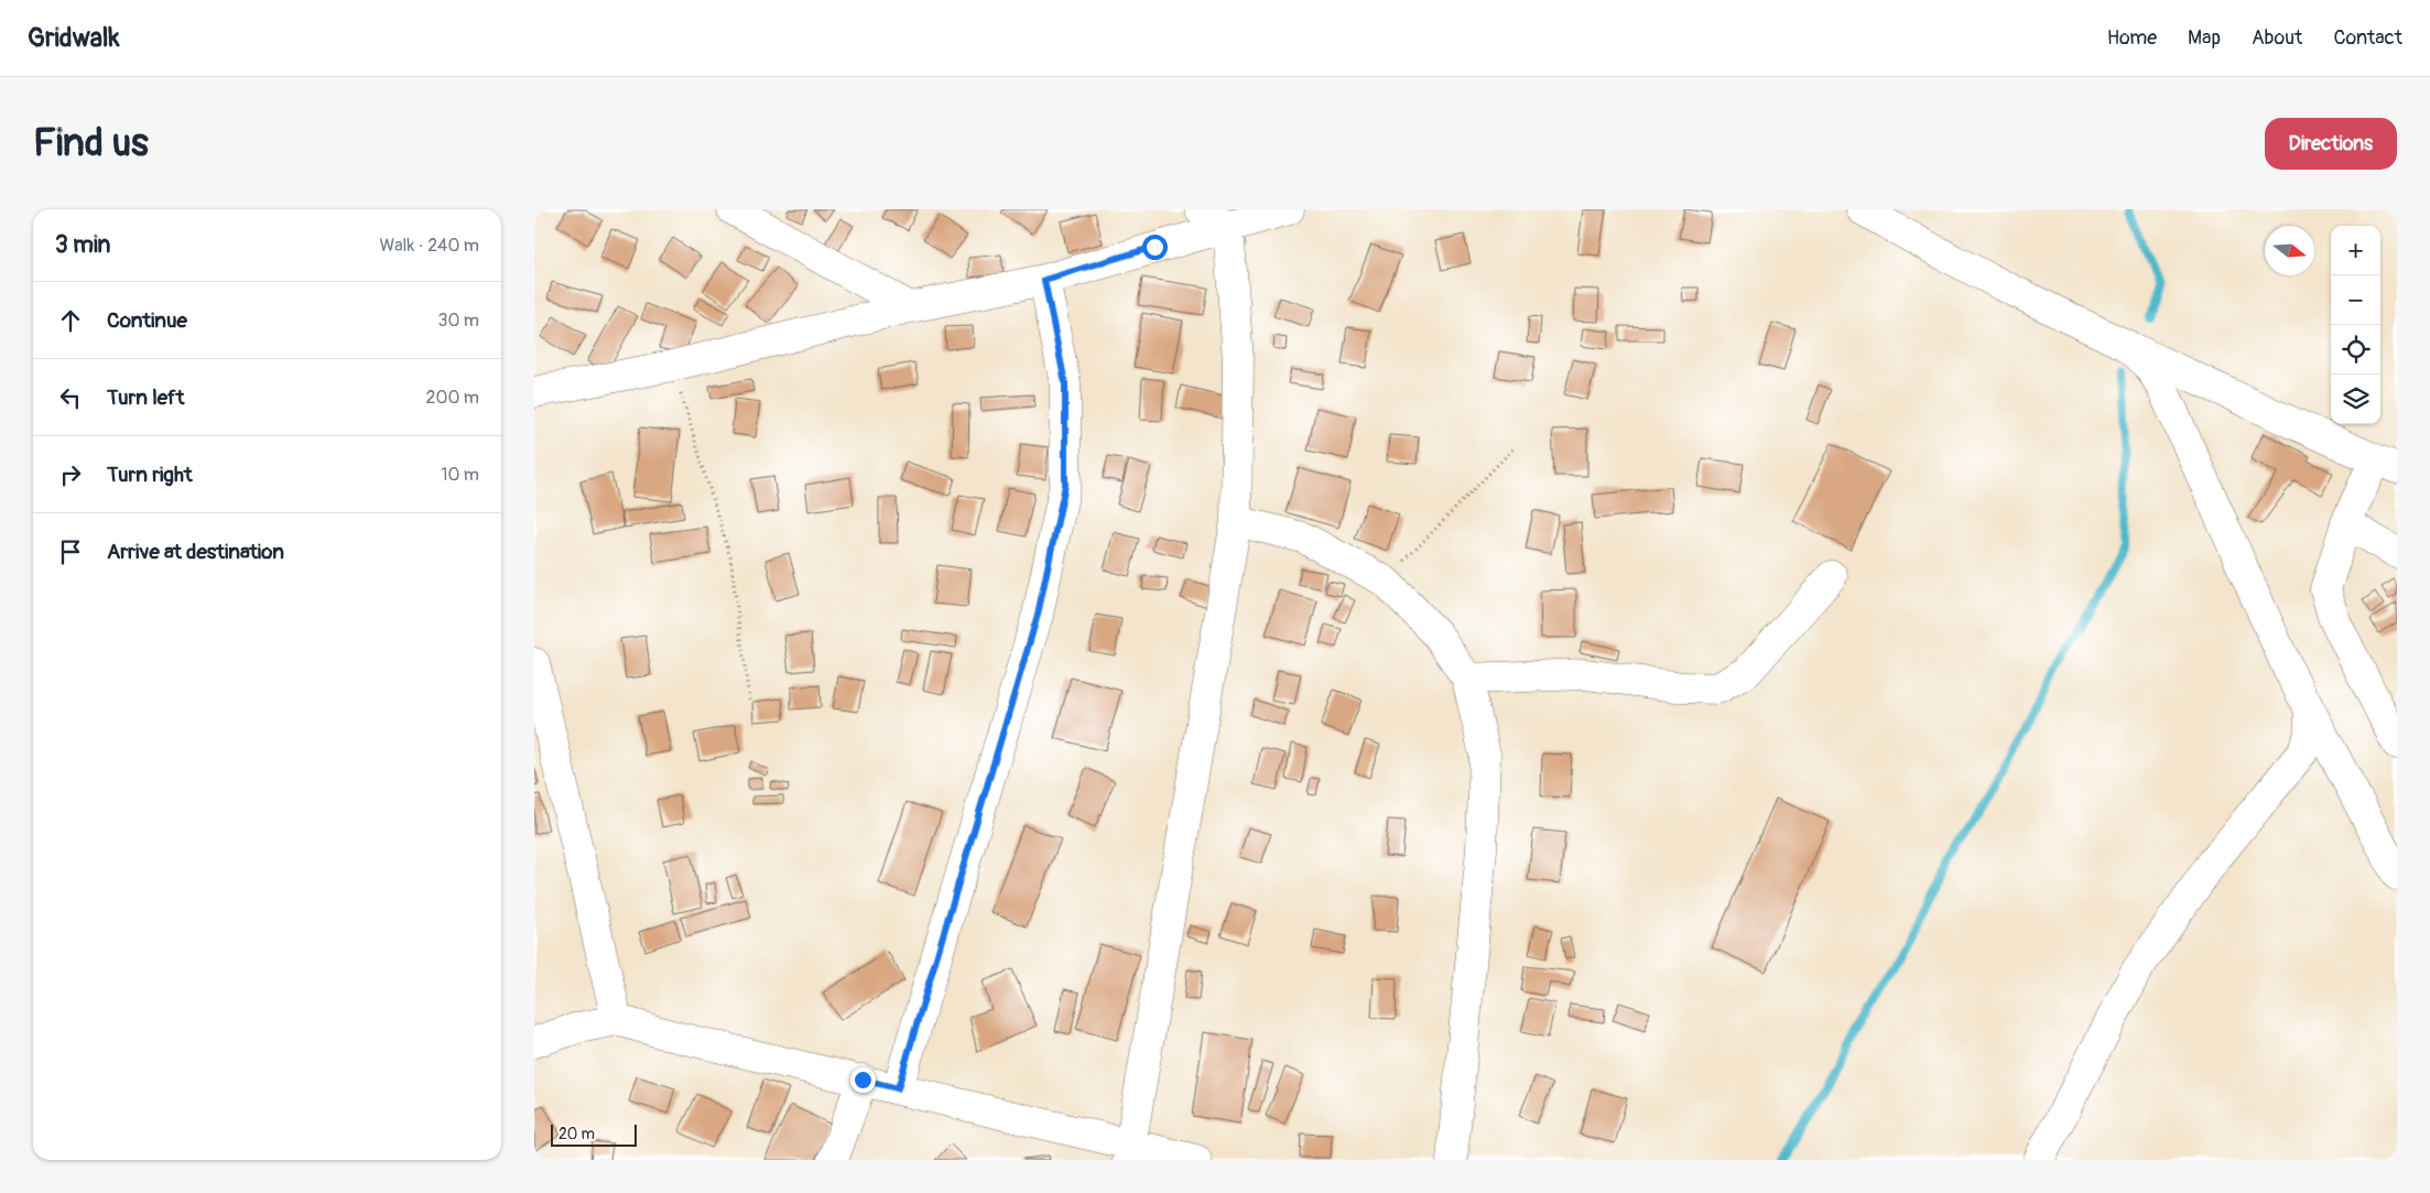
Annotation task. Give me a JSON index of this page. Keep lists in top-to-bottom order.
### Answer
{
  "scale_bar": "20 m",
  "north": "right",
  "page": {
    "header": "Gridwalk",
    "nav": [
      "Home",
      "Map",
      "About",
      "Contact"
    ],
    "buttons": "Directions",
    "title": "Find us",
    "heading": ["3 min", "Walk · 240 m"],
    "map_buttons": ["+", "−"],
    "list": [
      ["Continue", "30 m"],
      ["Turn left", "200 m"],
      ["Turn right", "10 m"],
      "Arrive at destination"
    ],
    "scale": "20 m"
  }
}
